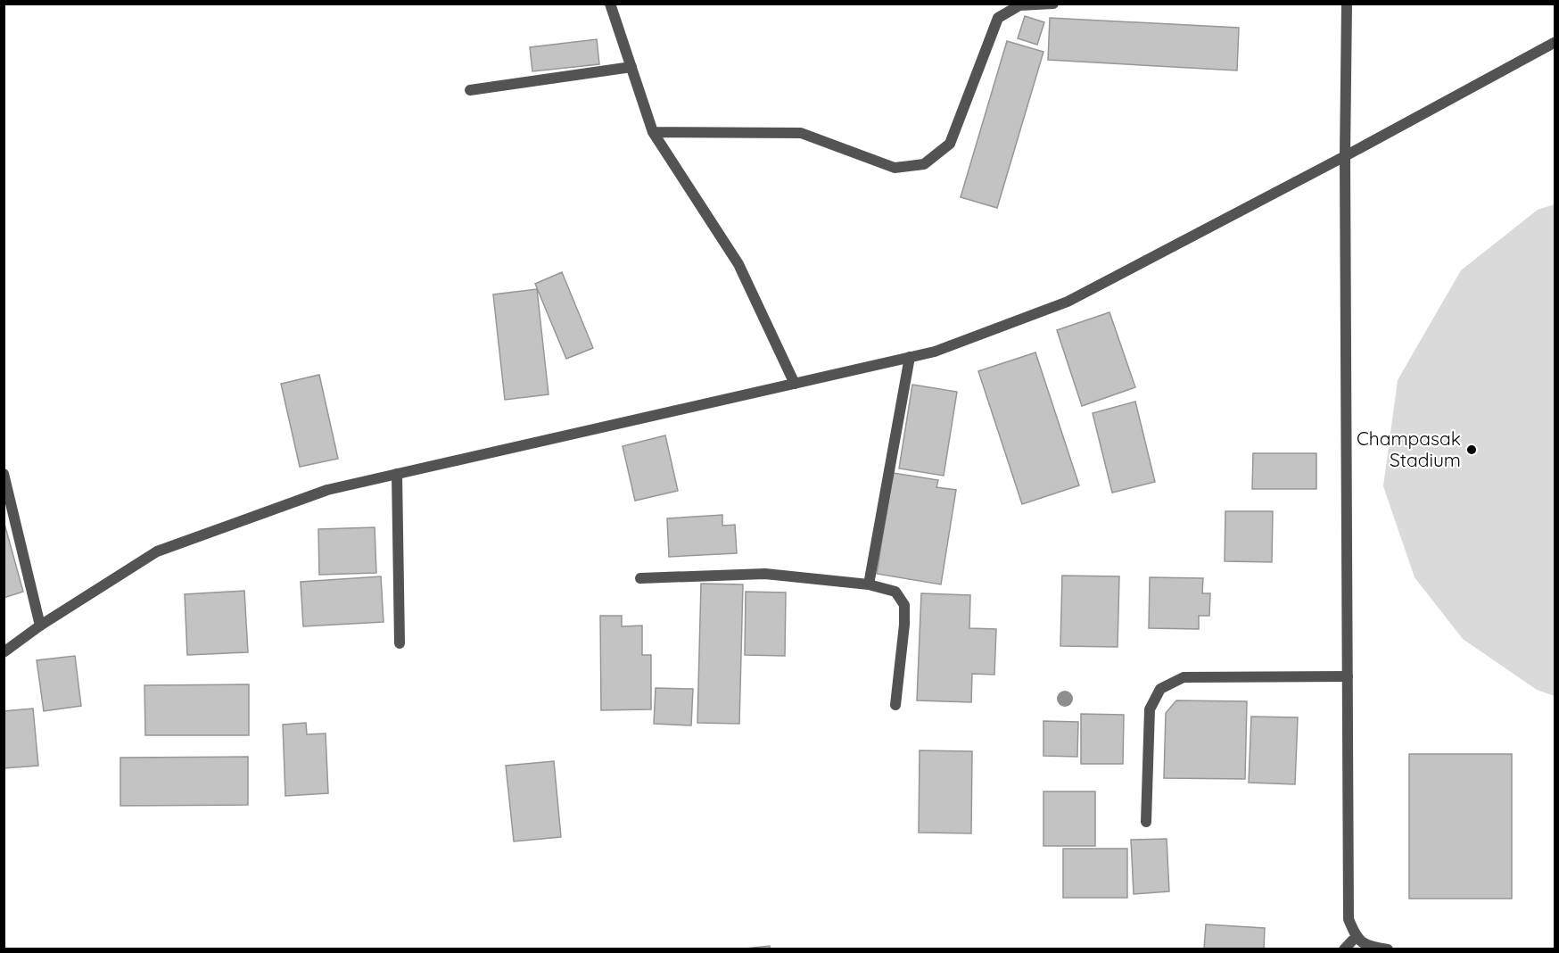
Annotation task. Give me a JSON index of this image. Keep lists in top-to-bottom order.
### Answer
{
  "places": ["Champasak Stadium"]
}
